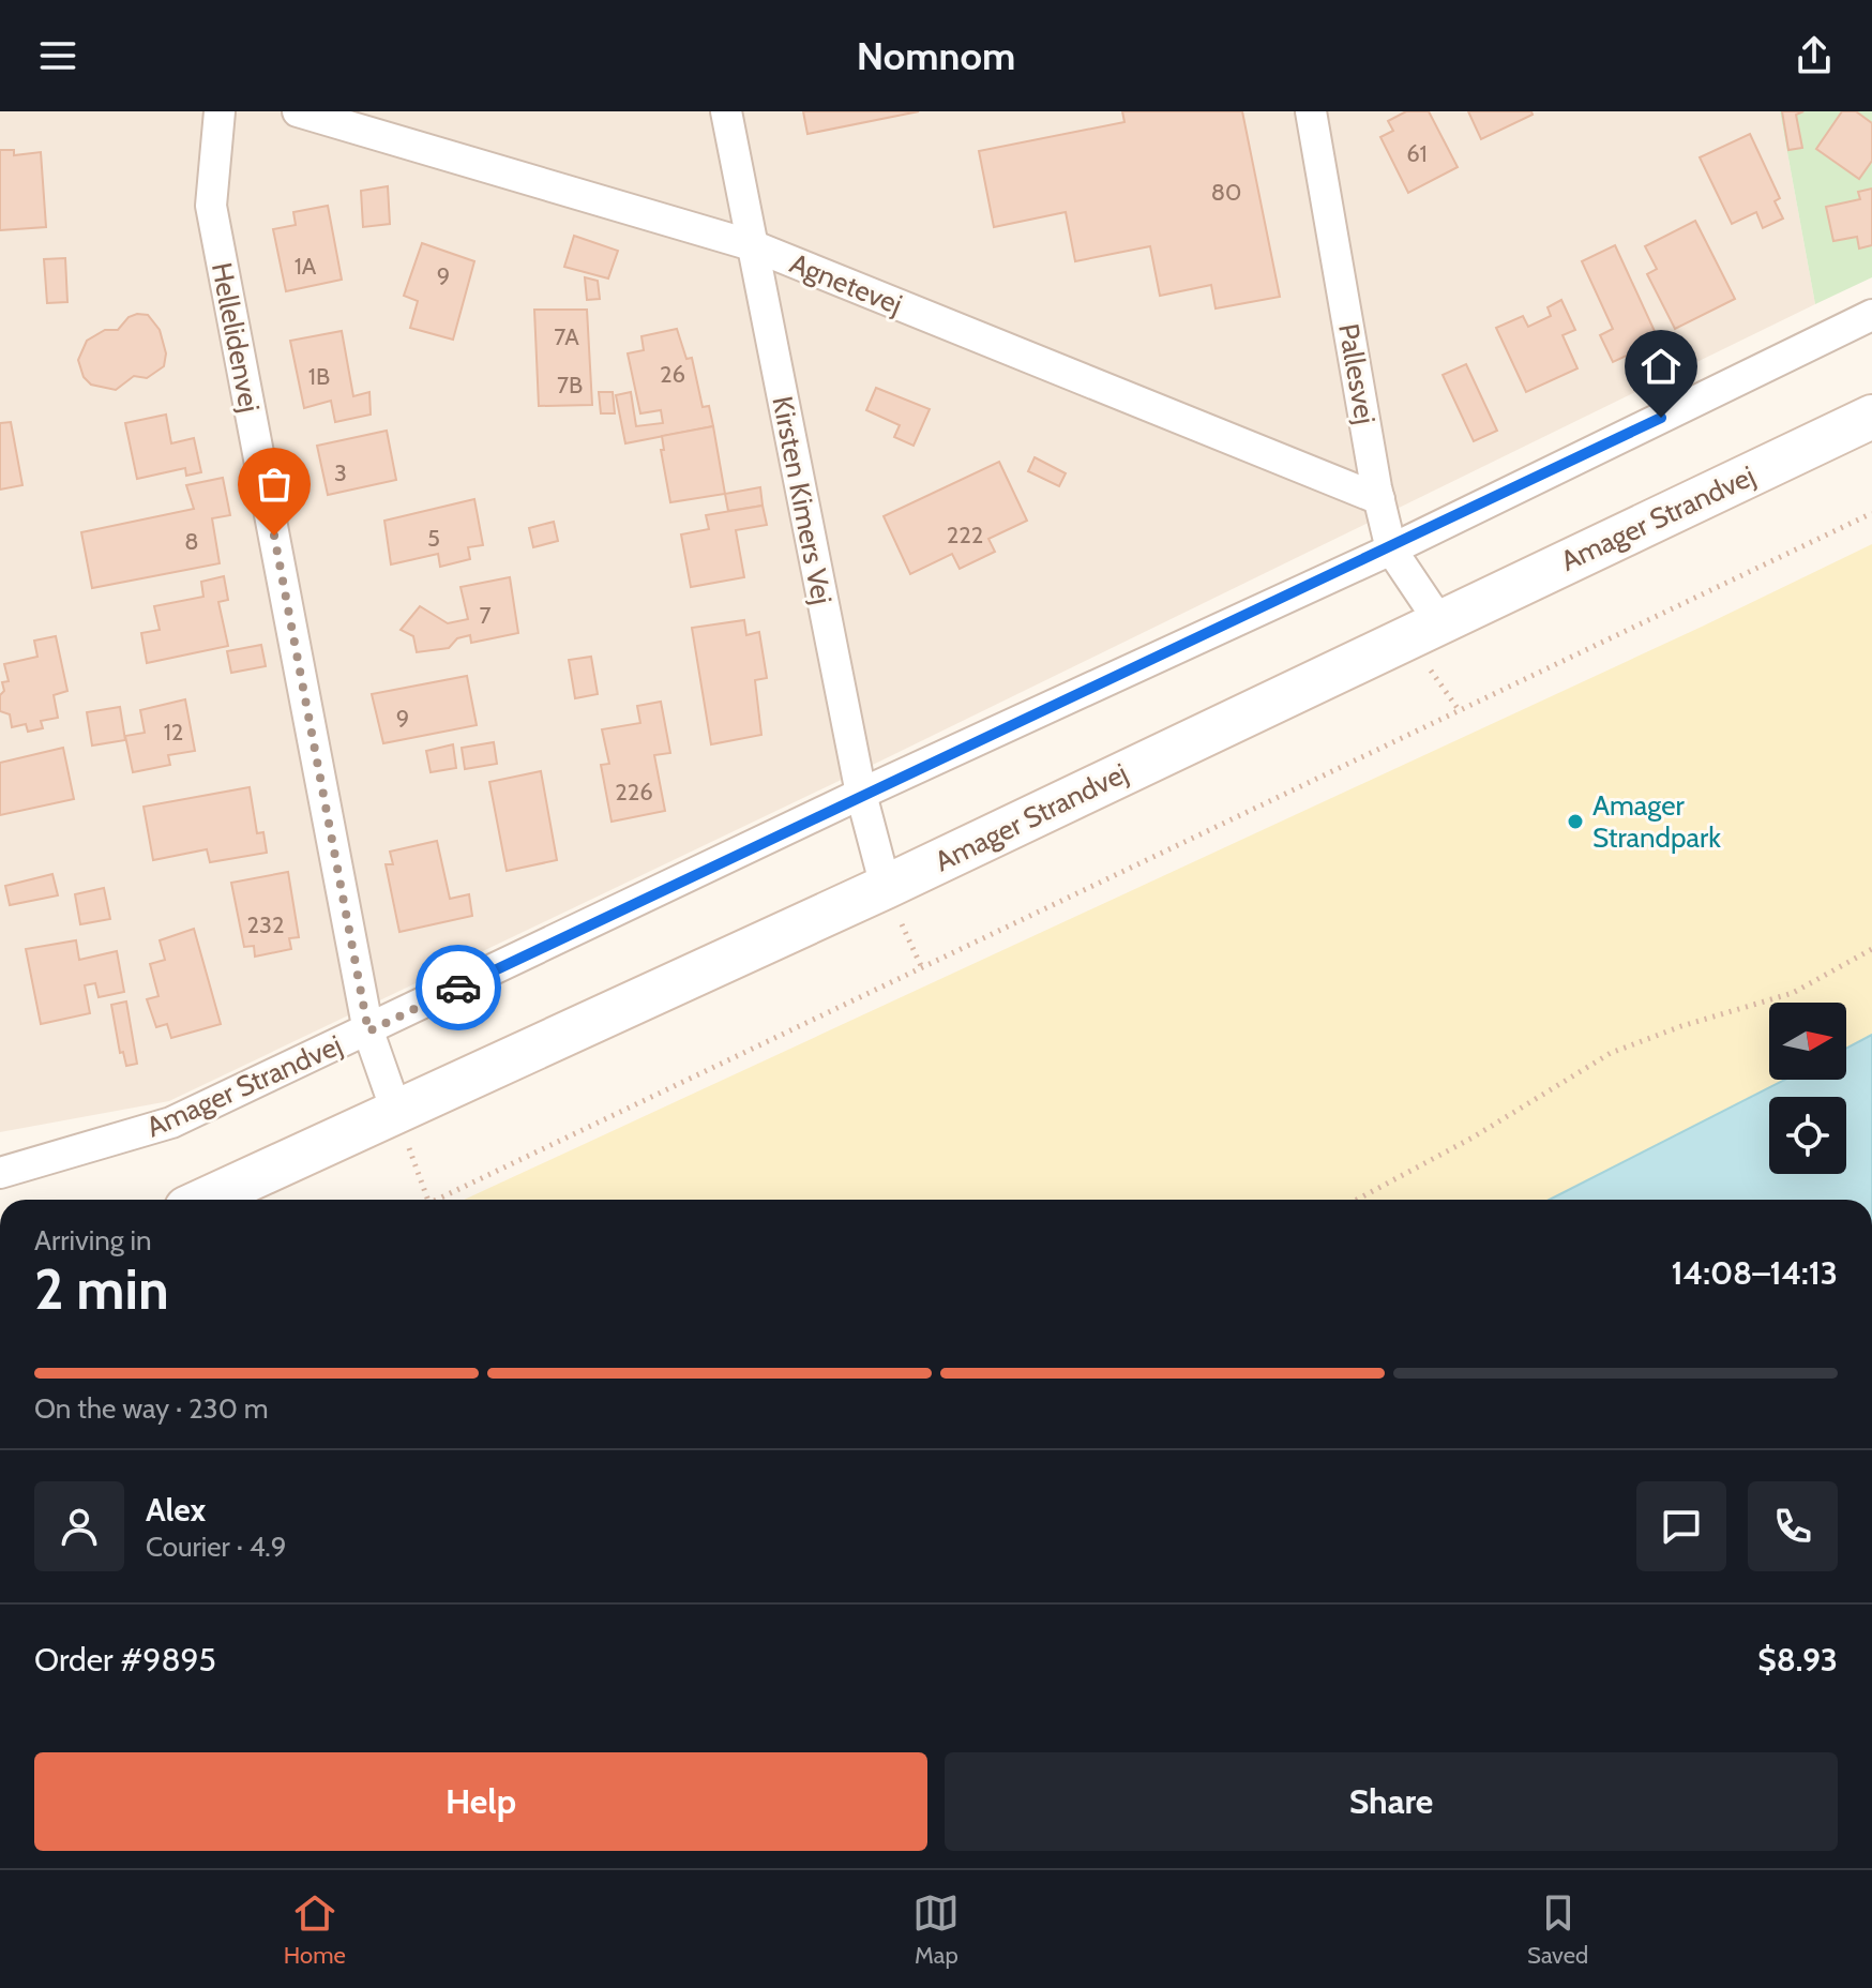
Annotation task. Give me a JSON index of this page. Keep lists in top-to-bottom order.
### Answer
{
  "streets": {
    "street": [
      "Agnetevej",
      "Hellelidenvej",
      "Pallesvej",
      "Kirsten Kimers Vej",
      "Amager Strandvej"
    ]
  },
  "crossings": [
    ["Agnetevej", "Pallesvej"],
    ["Agnetevej", "Kirsten Kimers Vej"],
    ["Hellelidenvej", "Amager Strandvej"],
    ["Pallesvej", "Amager Strandvej"],
    ["Kirsten Kimers Vej", "Amager Strandvej"]
  ],
  "places": ["Amager Strandpark"],
  "house_numbers": [
    "61",
    "80",
    "1A",
    "9",
    "7A",
    "26",
    "1B",
    "7B",
    "3",
    "222",
    "5",
    "8",
    "7",
    "9",
    "12",
    "226",
    "232"
  ],
  "north": "right",
  "page": {
    "header": "Nomnom",
    "heading": ["2 min", "Arriving in", "14:08–14:13"],
    "panel": [
      "Alex",
      "Courier · 4.9",
      "Order #9895",
      "$8.93"
    ],
    "bar": "On the way · 230 m",
    "buttons": ["Help", "Share"],
    "tabs": ["Home", "Map", "Saved"]
  }
}
